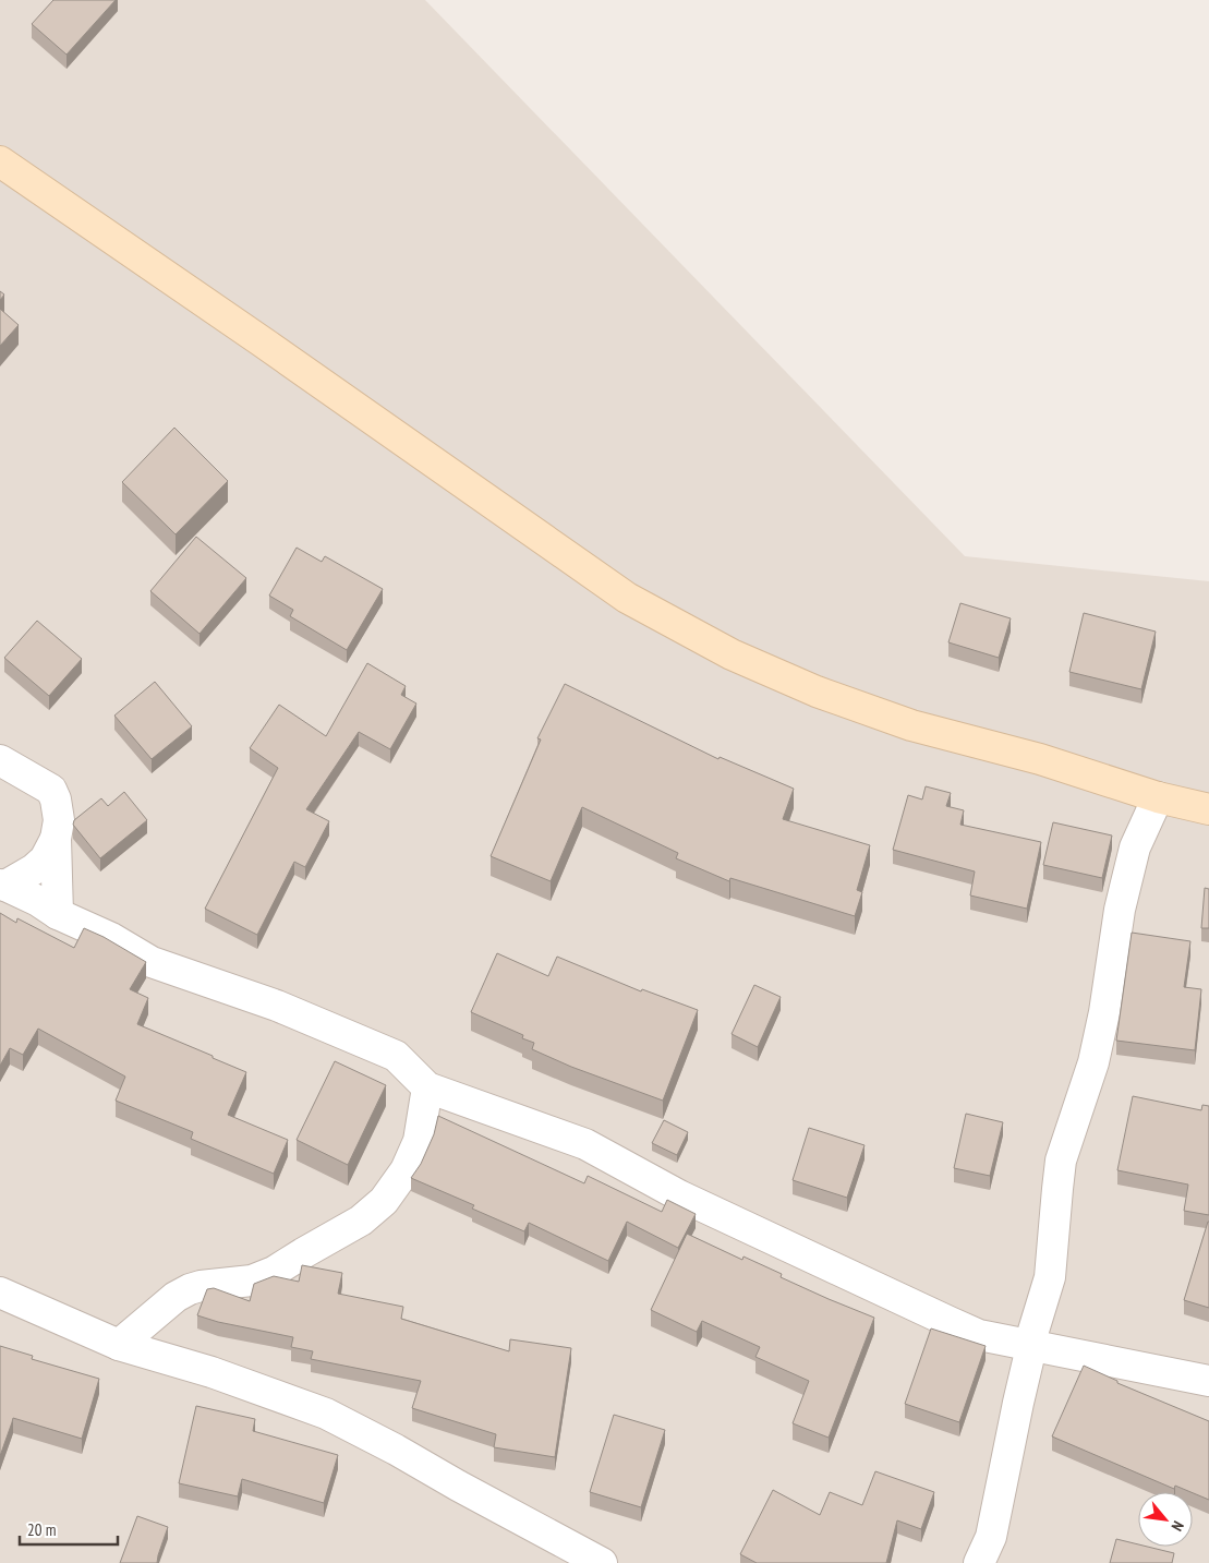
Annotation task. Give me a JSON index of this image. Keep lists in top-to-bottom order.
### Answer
{
  "scale_bar": "20 m",
  "north": "bottom right"
}
